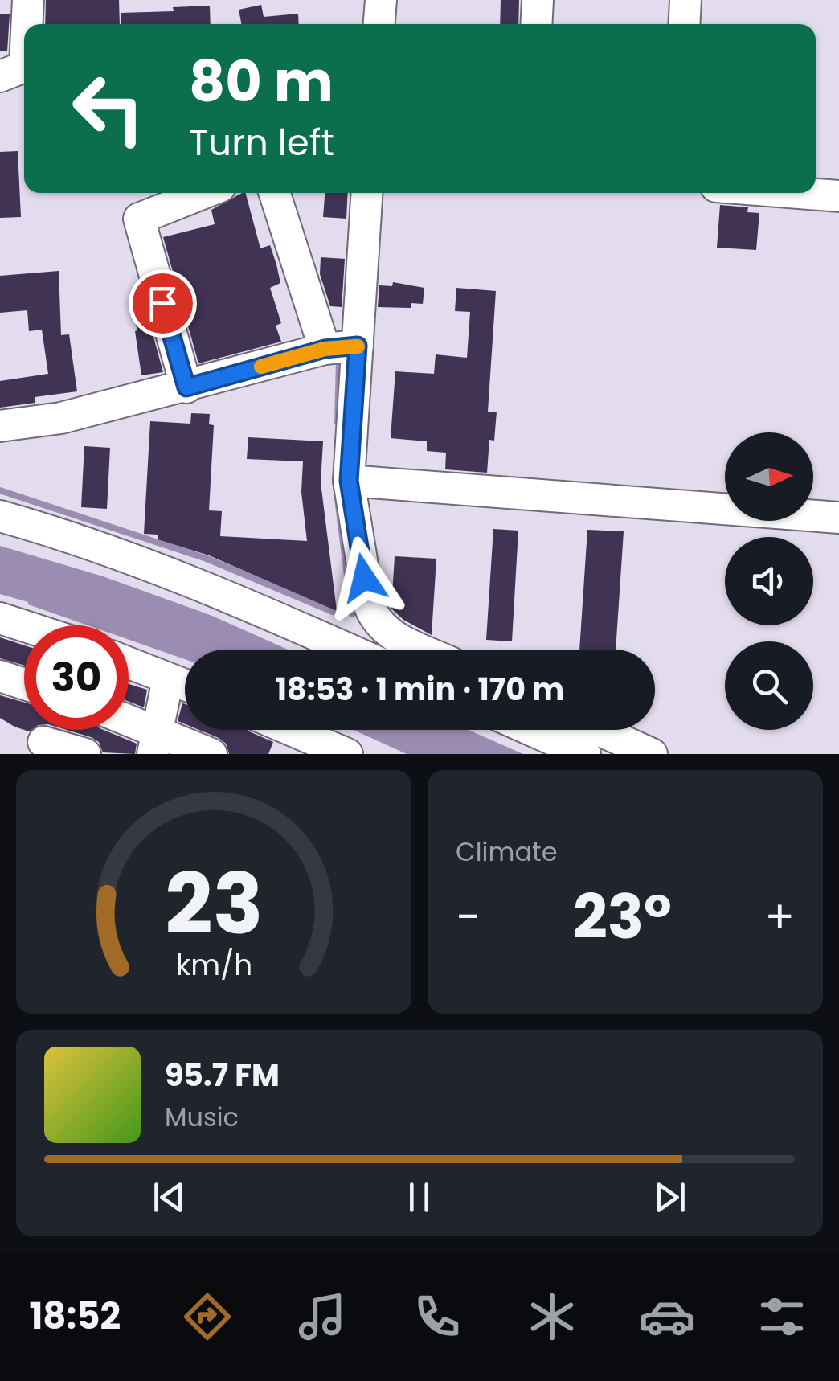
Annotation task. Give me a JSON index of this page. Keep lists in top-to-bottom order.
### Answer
{
  "north": "right",
  "page": {
    "turn": ["80 m", "Turn left"],
    "limit": "30",
    "trip": "18:53 · 1 min · 170 m",
    "tile": "Climate",
    "heat": ["−", "23°", "+"],
    "song": ["95.7 FM", "Music"],
    "tabs": "18:52",
    "gauge": ["23", "km/h"]
  }
}
